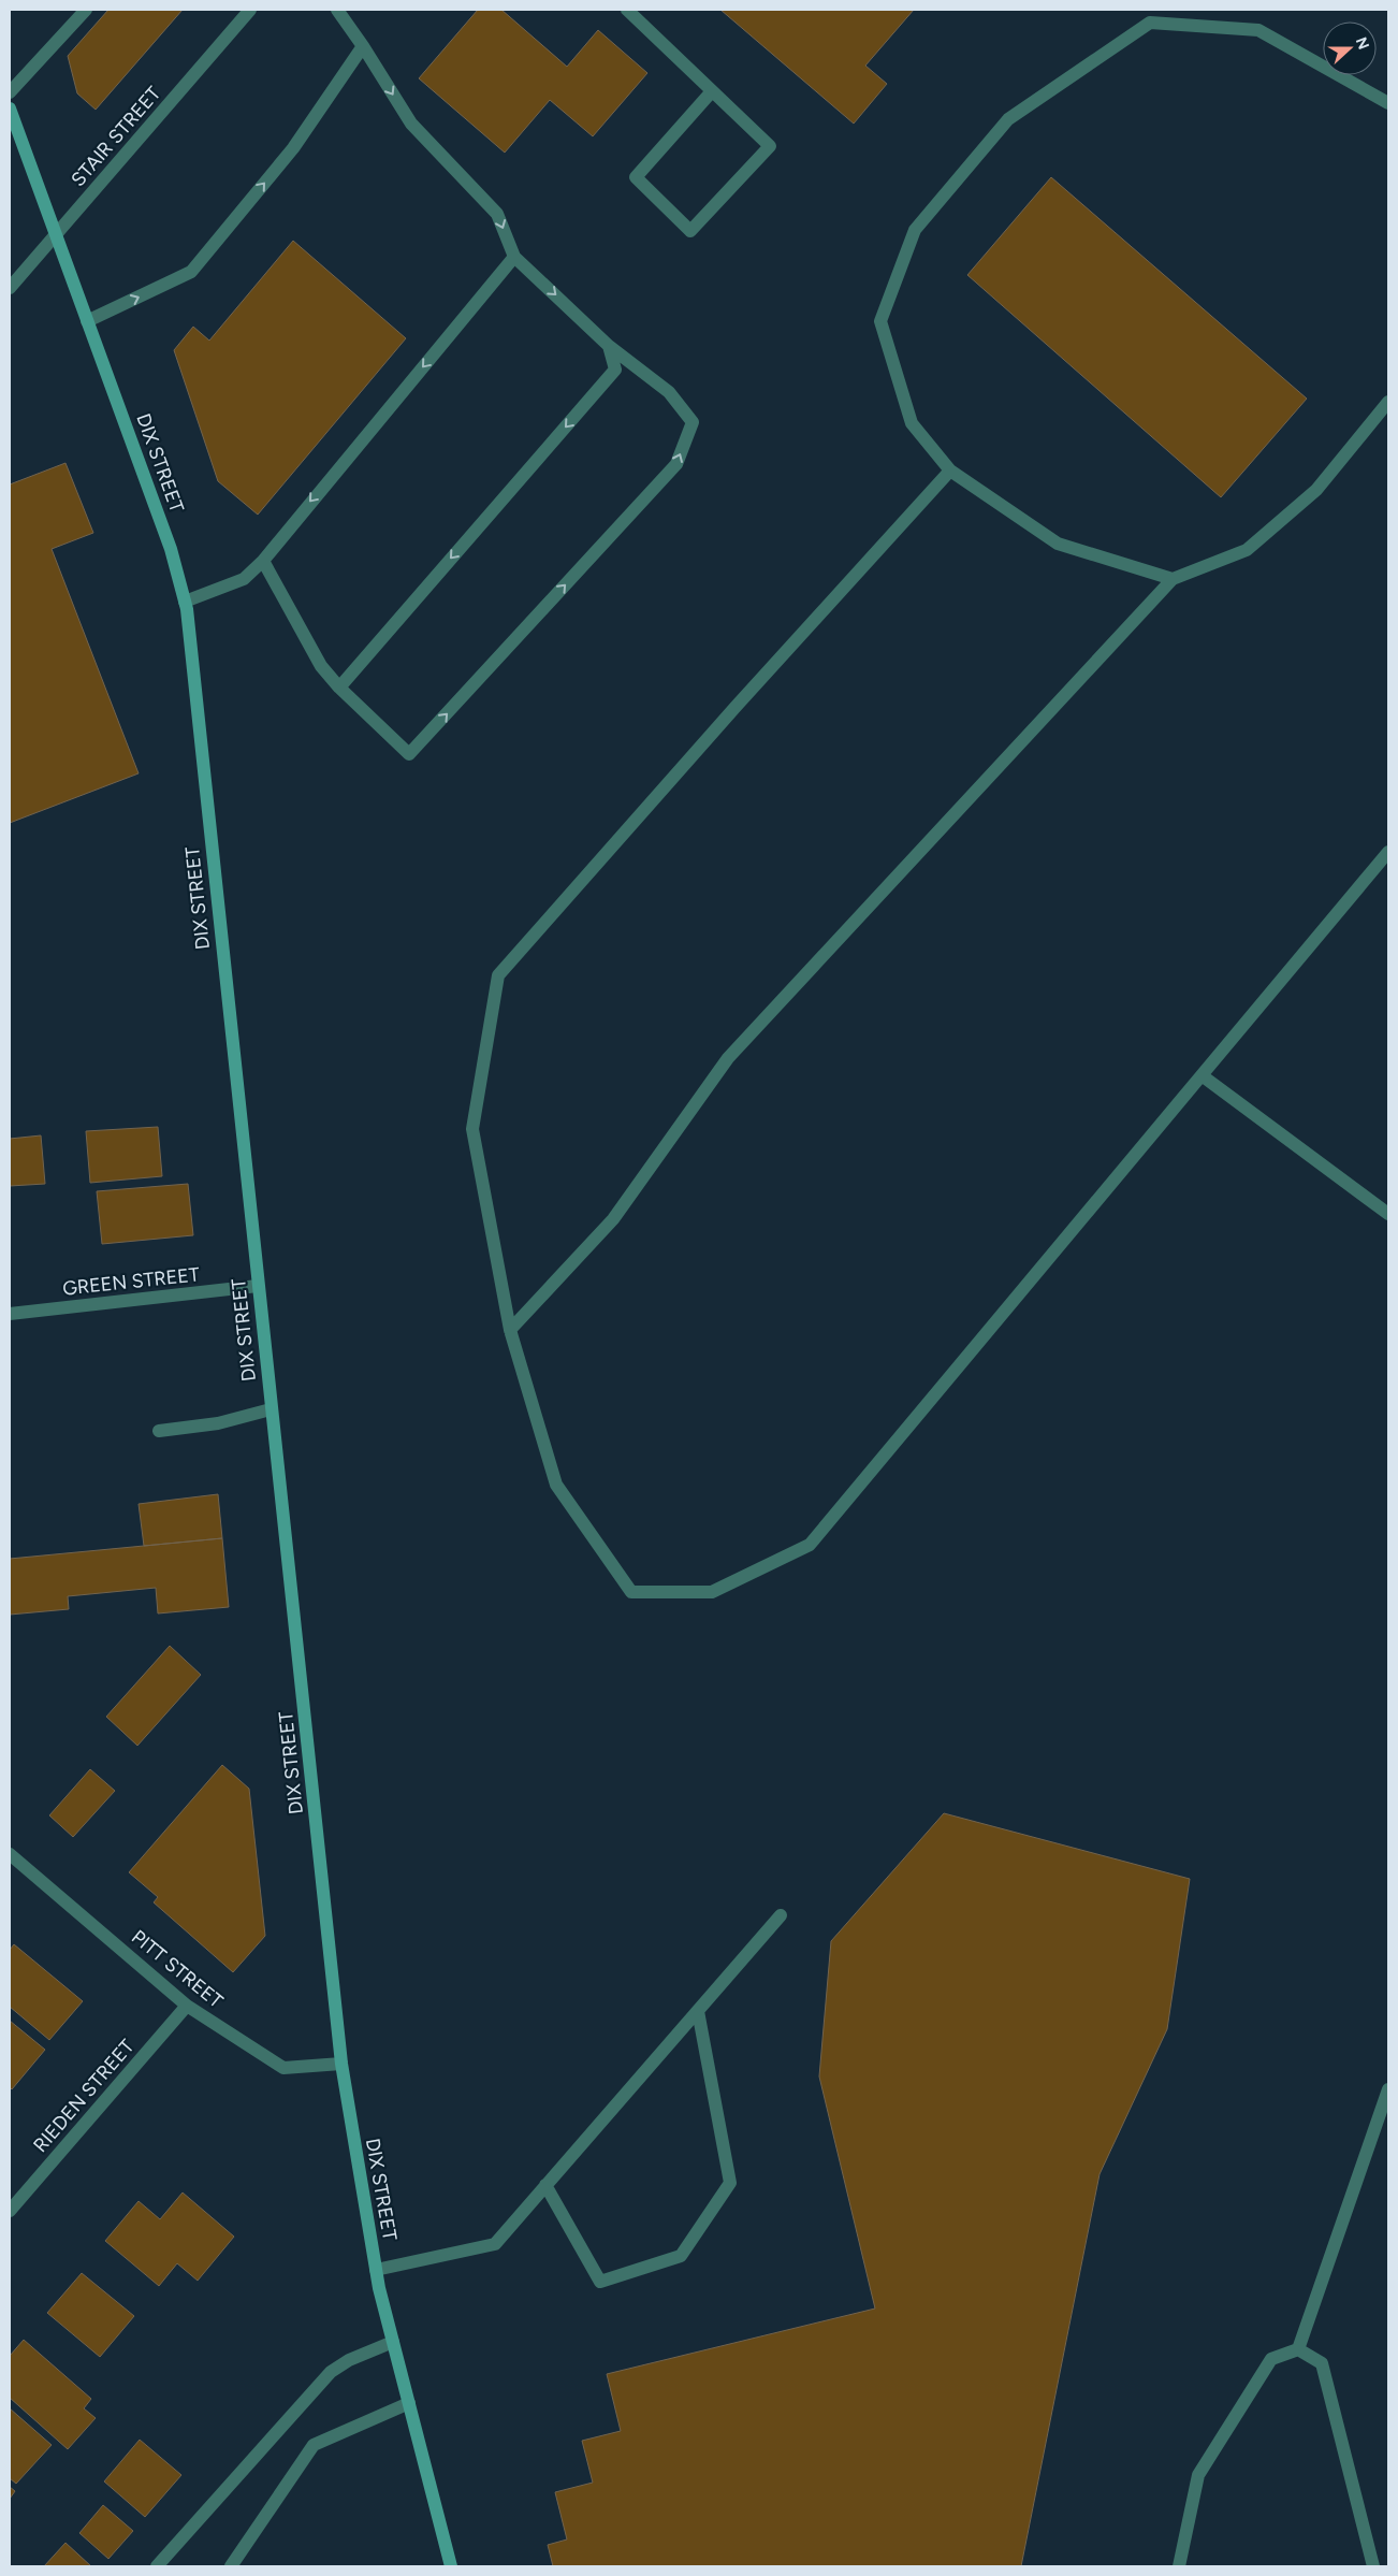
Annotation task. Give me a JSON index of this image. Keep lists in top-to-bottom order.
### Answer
{
  "streets": {
    "street": [
      "STAIR STREET",
      "DIX STREET",
      "GREEN STREET",
      "PITT STREET",
      "RIEDEN STREET"
    ]
  },
  "crossings": [
    ["STAIR STREET", "DIX STREET"],
    ["DIX STREET", "GREEN STREET"],
    ["DIX STREET", "PITT STREET"],
    ["PITT STREET", "RIEDEN STREET"]
  ],
  "north": "right"
}
